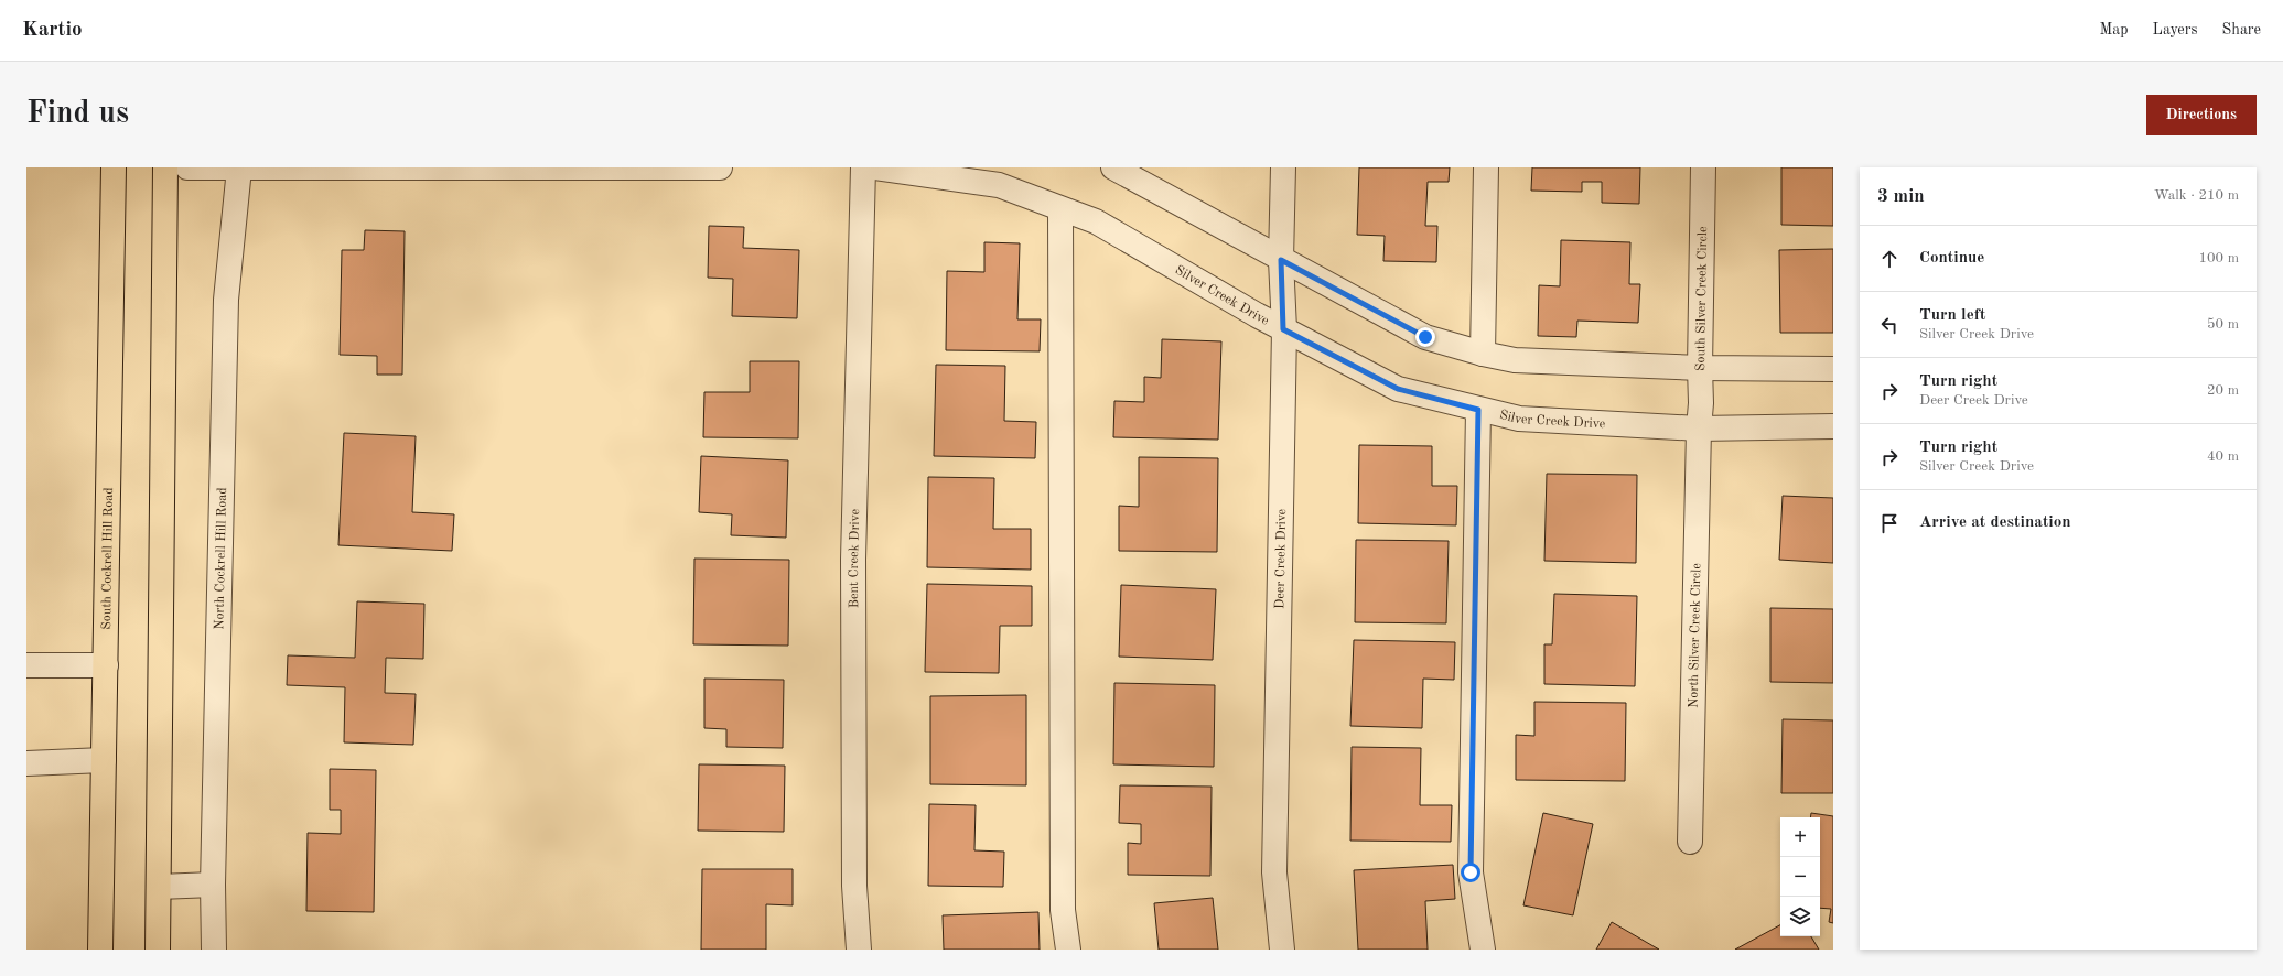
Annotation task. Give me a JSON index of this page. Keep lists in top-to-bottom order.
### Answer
{
  "streets": {
    "main road": ["South Cockrell Hill Road"],
    "street": [
      "Silver Creek Drive",
      "South Silver Creek Circle",
      "North Cockrell Hill Road",
      "Bent Creek Drive",
      "Deer Creek Drive",
      "North Silver Creek Circle"
    ]
  },
  "crossings": [
    ["Silver Creek Drive", "South Silver Creek Circle"],
    ["Silver Creek Drive", "Deer Creek Drive"],
    ["Silver Creek Drive", "North Silver Creek Circle"],
    ["South Silver Creek Circle", "North Silver Creek Circle"]
  ],
  "page": {
    "header": "Kartio",
    "nav": ["Map", "Layers", "Share"],
    "buttons": "Directions",
    "title": "Find us",
    "heading": ["3 min", "Walk · 210 m"],
    "list": [
      ["Continue", "100 m"],
      ["Turn left", "Silver Creek Drive", "50 m"],
      ["Turn right", "Deer Creek Drive", "20 m"],
      ["Turn right", "Silver Creek Drive", "40 m"],
      "Arrive at destination"
    ],
    "map_buttons": ["+", "−"]
  }
}
